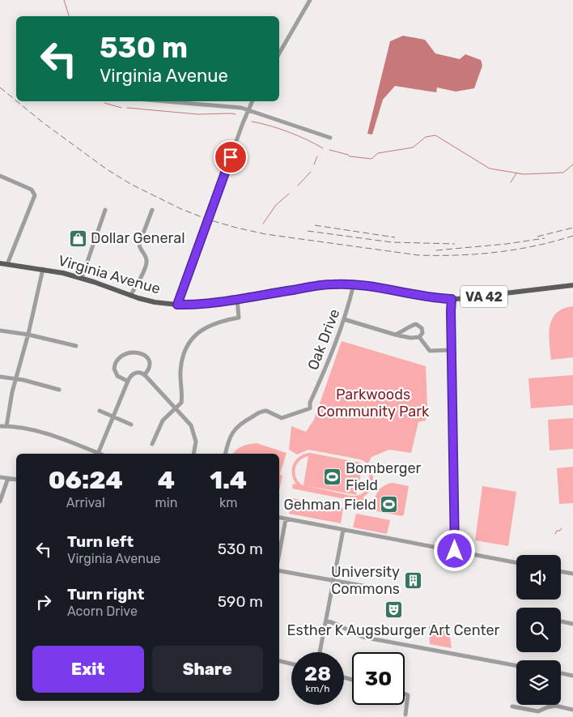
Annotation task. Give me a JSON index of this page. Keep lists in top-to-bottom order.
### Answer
{
  "streets": {
    "main road": ["Virginia Avenue", "VA 42"],
    "street": ["Oak Drive"]
  },
  "crossings": [
    ["Virginia Avenue", "Oak Drive"]
  ],
  "parks": ["Parkwoods Community Park"],
  "places": {
    "shop": ["Dollar General"],
    "sports": ["Bomberger Field", "Gehman Field"],
    "building": ["University Commons"],
    "theatre": ["Esther K Augsburger Art Center"]
  },
  "page": {
    "turn": ["530 m", "Virginia Avenue"],
    "eta": [
      "06:24",
      "Arrival",
      "4",
      "min",
      "1.4",
      "km"
    ],
    "list": [
      {
        "name": "Turn left",
        "note": "Virginia Avenue",
        "value": "530 m"
      },
      {
        "name": "Turn right",
        "note": "Acorn Drive",
        "value": "590 m"
      }
    ],
    "buttons": ["Exit", "Share"],
    "speed": "28 km/h",
    "limit": "30"
  }
}
